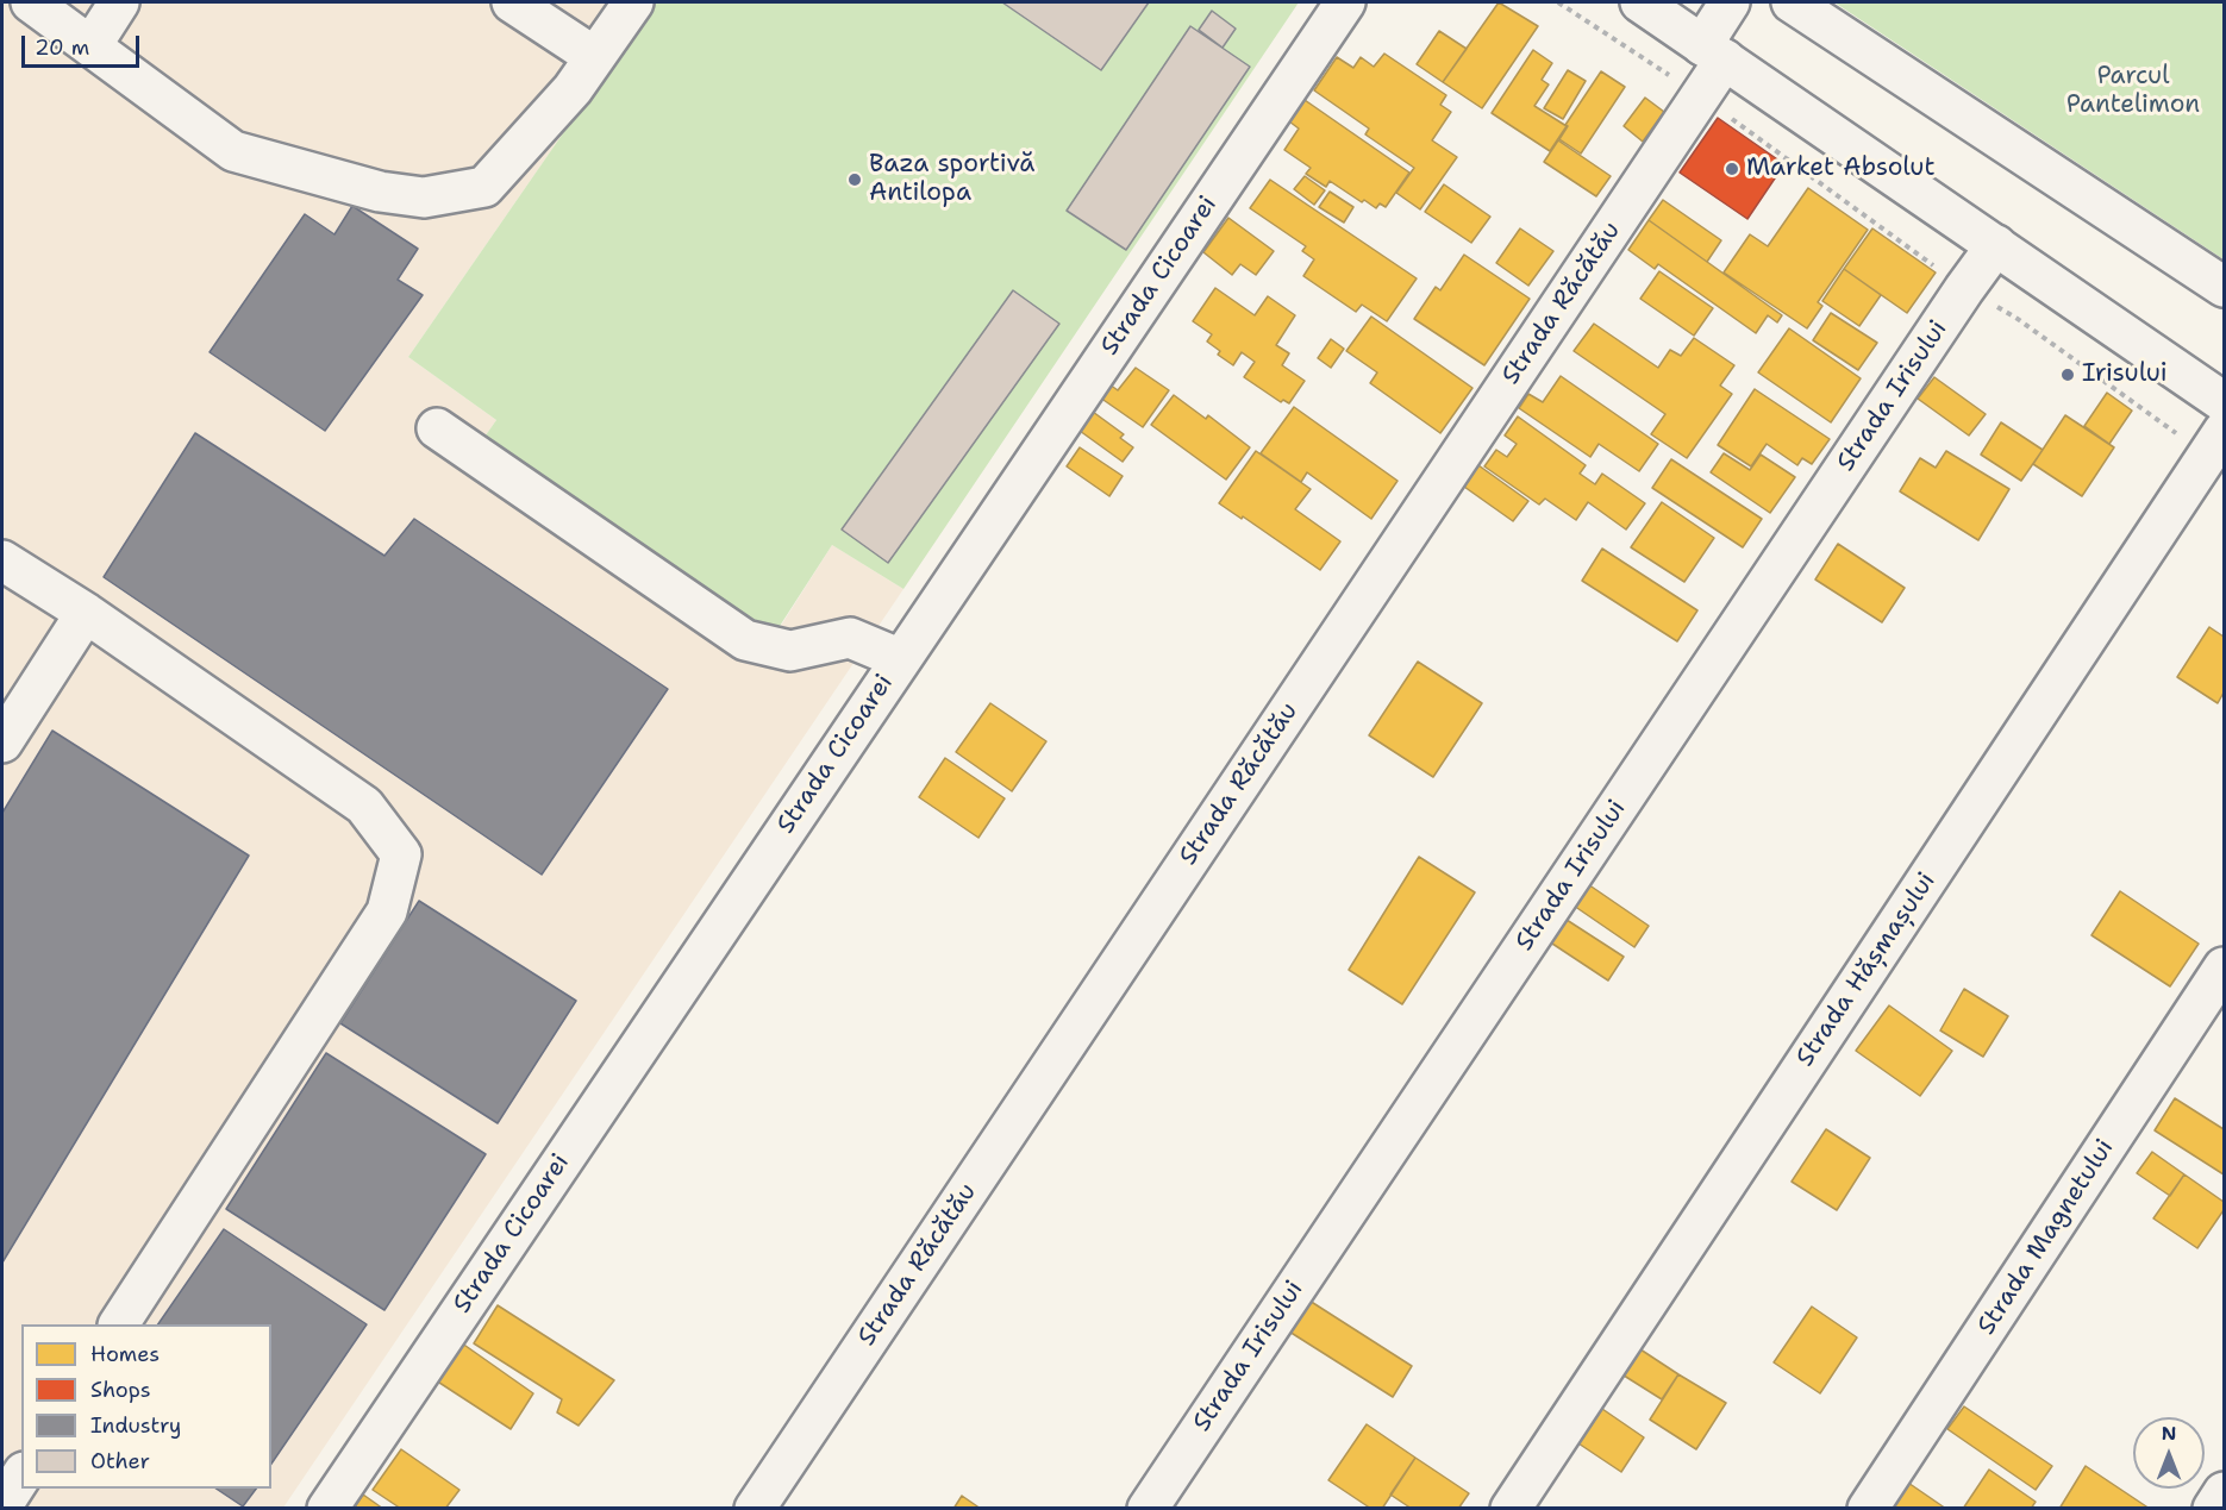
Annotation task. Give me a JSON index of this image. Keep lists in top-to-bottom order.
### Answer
{
  "streets": {
    "street": [
      "Strada Cicoarei",
      "Strada Răcătău",
      "Strada Irisului",
      "Strada Hășmașului",
      "Strada Magnetului"
    ]
  },
  "parks": ["Parcul Pantelimon"],
  "places": ["Market Absolut", "Baza sportivă Antilopa", "Irisului"],
  "legend": [
    "Homes",
    "Shops",
    "Industry",
    "Other"
  ],
  "scale_bar": "20 m",
  "north": "top"
}
